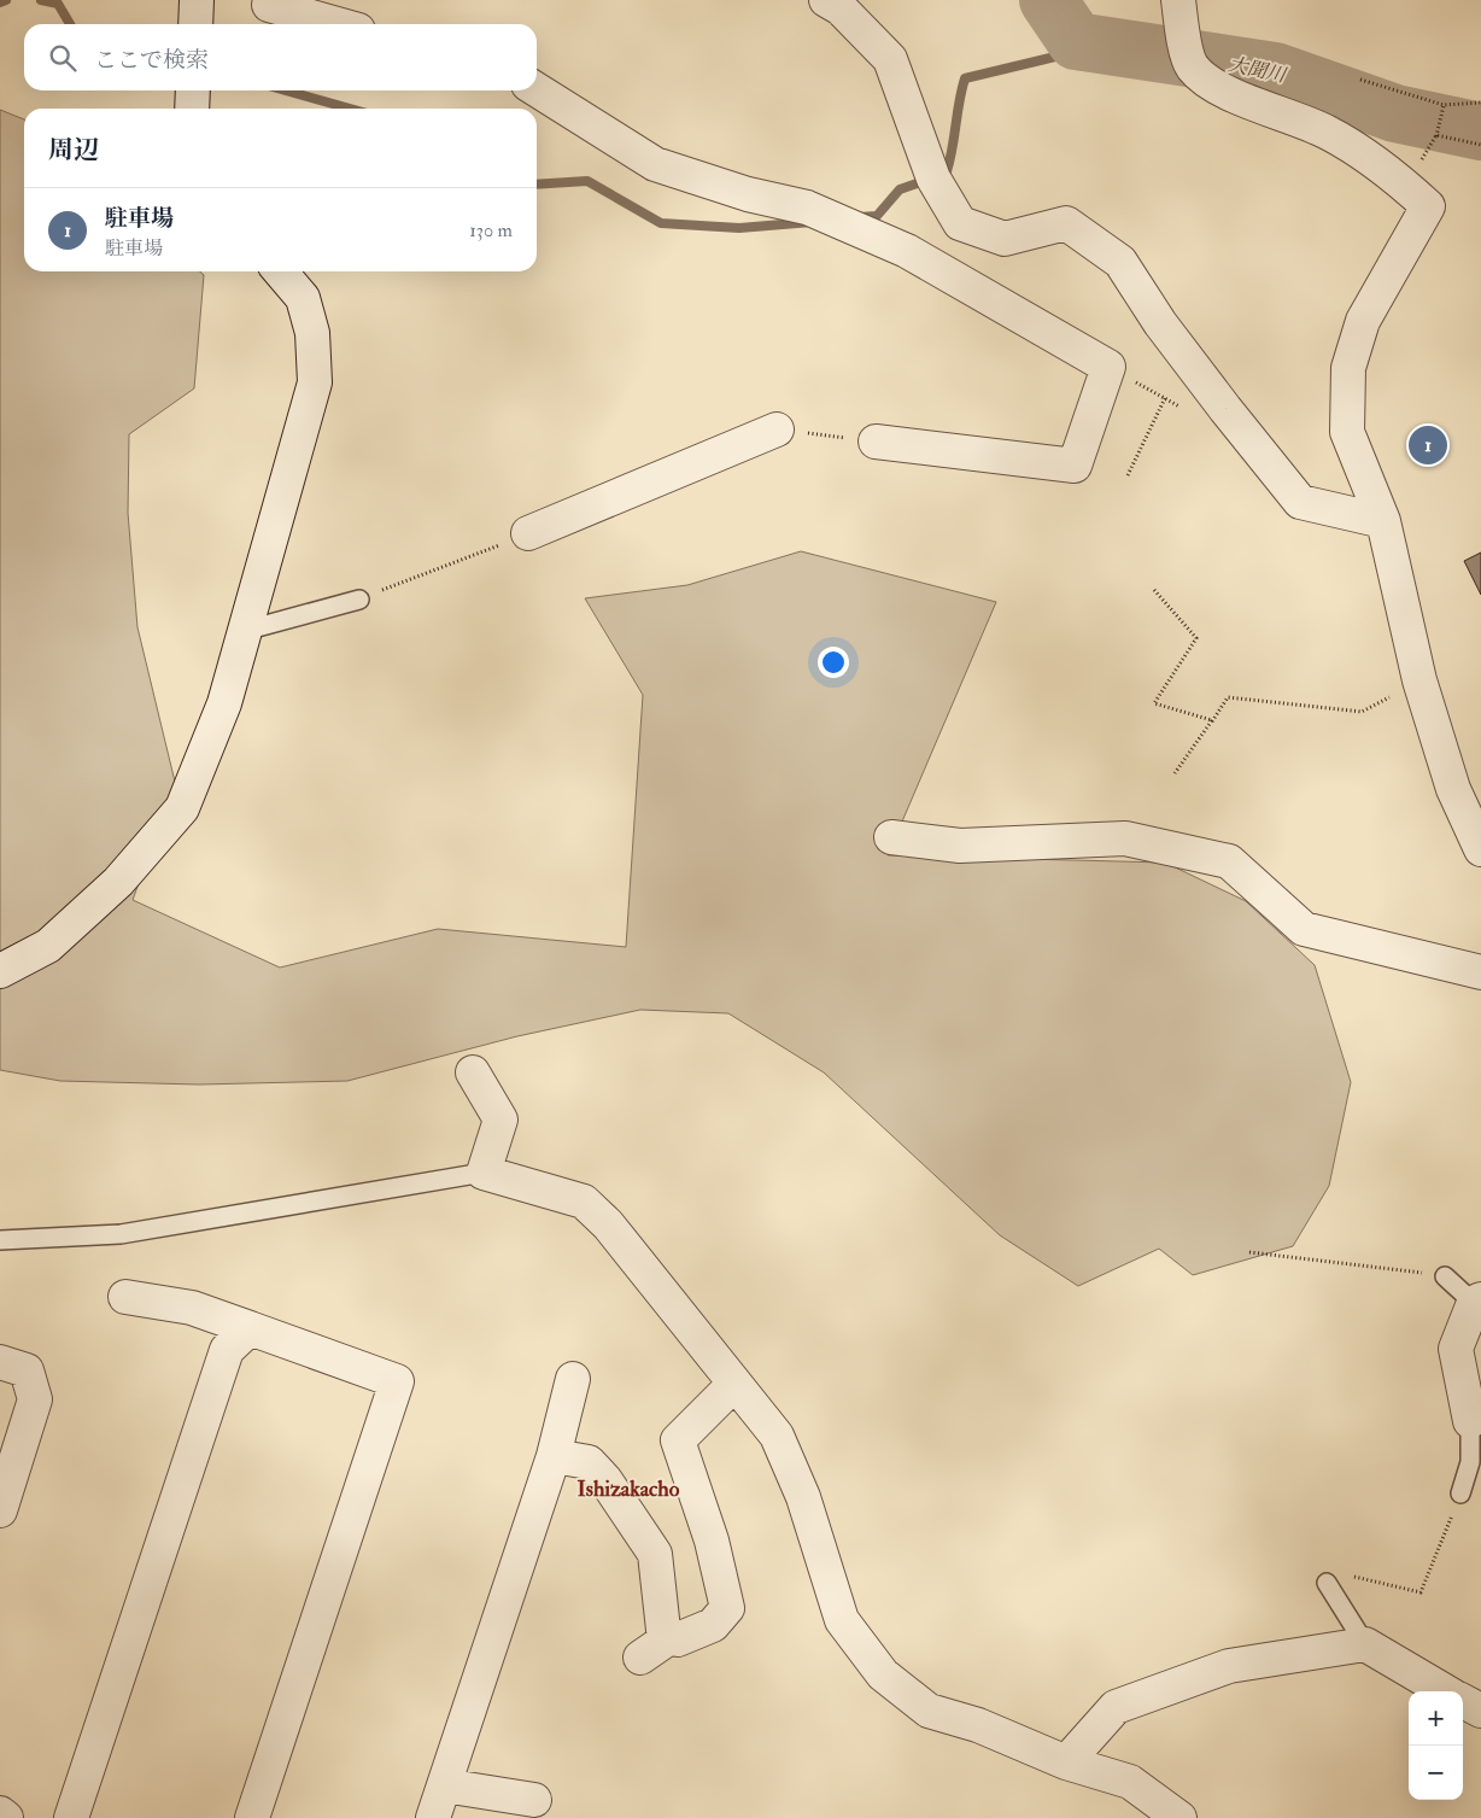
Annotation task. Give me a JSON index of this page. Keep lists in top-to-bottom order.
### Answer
{
  "districts": ["Ishizakacho"],
  "water": ["大聞川"],
  "page": {
    "search": "ここで検索",
    "heading": "周辺",
    "list": [
      {
        "mark": "1",
        "name": "駐車場",
        "note": "駐車場",
        "value": "130 m"
      }
    ],
    "pins": "1",
    "map_buttons": ["+", "−"]
  }
}
